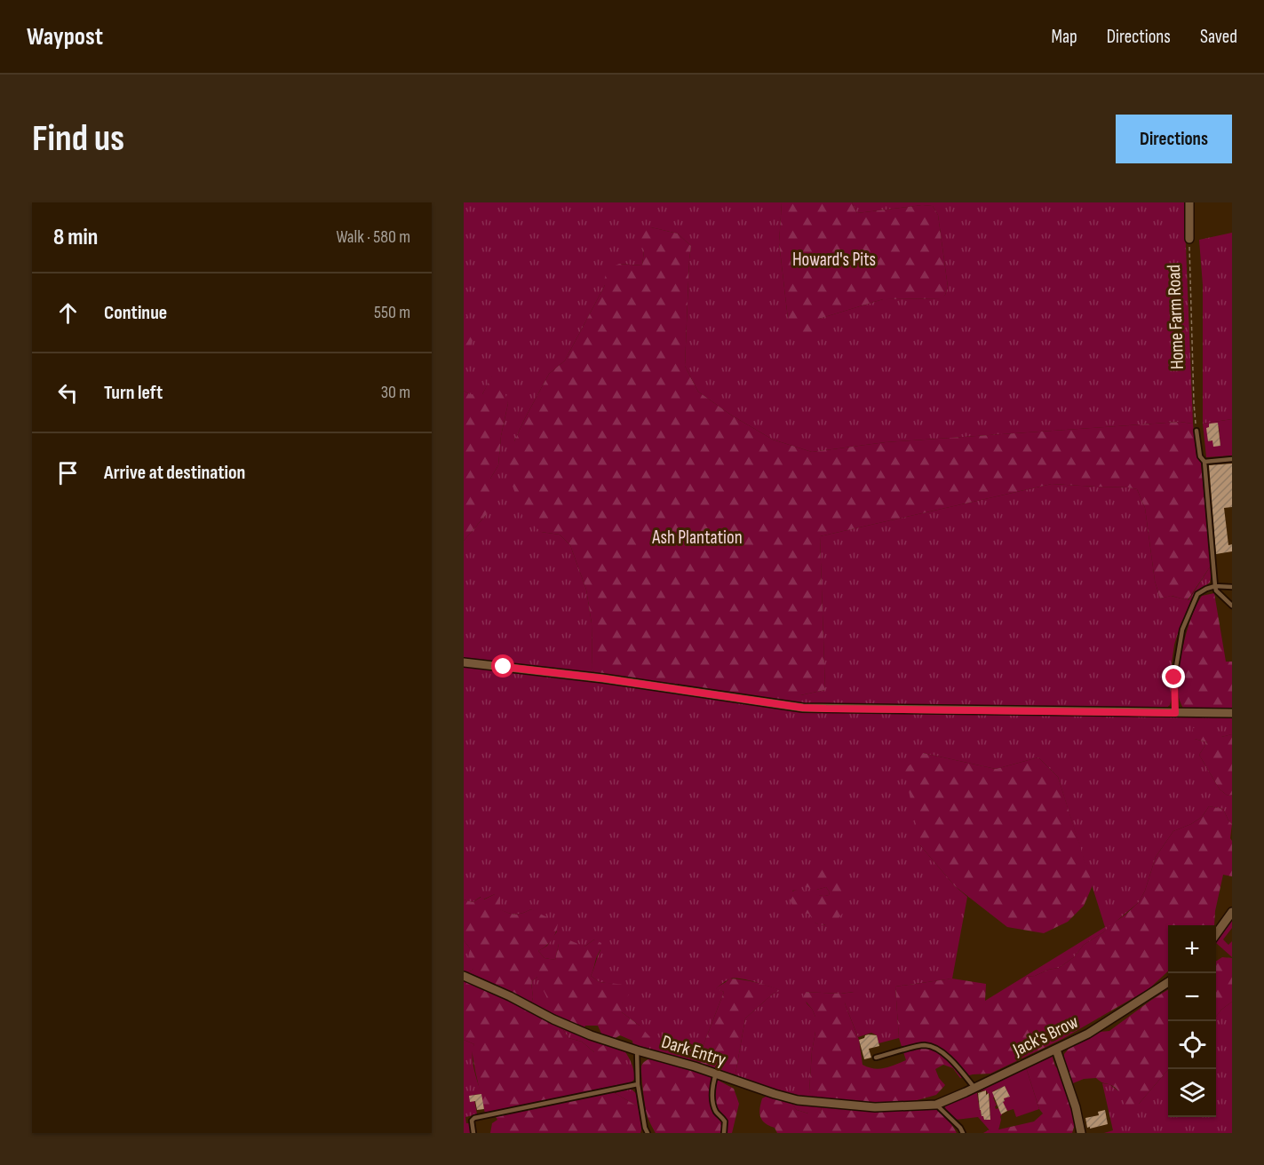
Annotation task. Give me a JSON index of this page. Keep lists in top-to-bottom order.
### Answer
{
  "streets": {
    "street": ["Home Farm Road", "Jack's Brow", "Dark Entry"]
  },
  "crossings": [
    ["Jack's Brow", "Dark Entry"]
  ],
  "parks": ["Howard's Pits", "Ash Plantation"],
  "page": {
    "header": "Waypost",
    "nav": ["Map", "Directions", "Saved"],
    "buttons": "Directions",
    "title": "Find us",
    "heading": ["8 min", "Walk · 580 m"],
    "list": [
      ["Continue", "550 m"],
      ["Turn left", "30 m"],
      "Arrive at destination"
    ],
    "map_buttons": ["+", "−"]
  }
}
